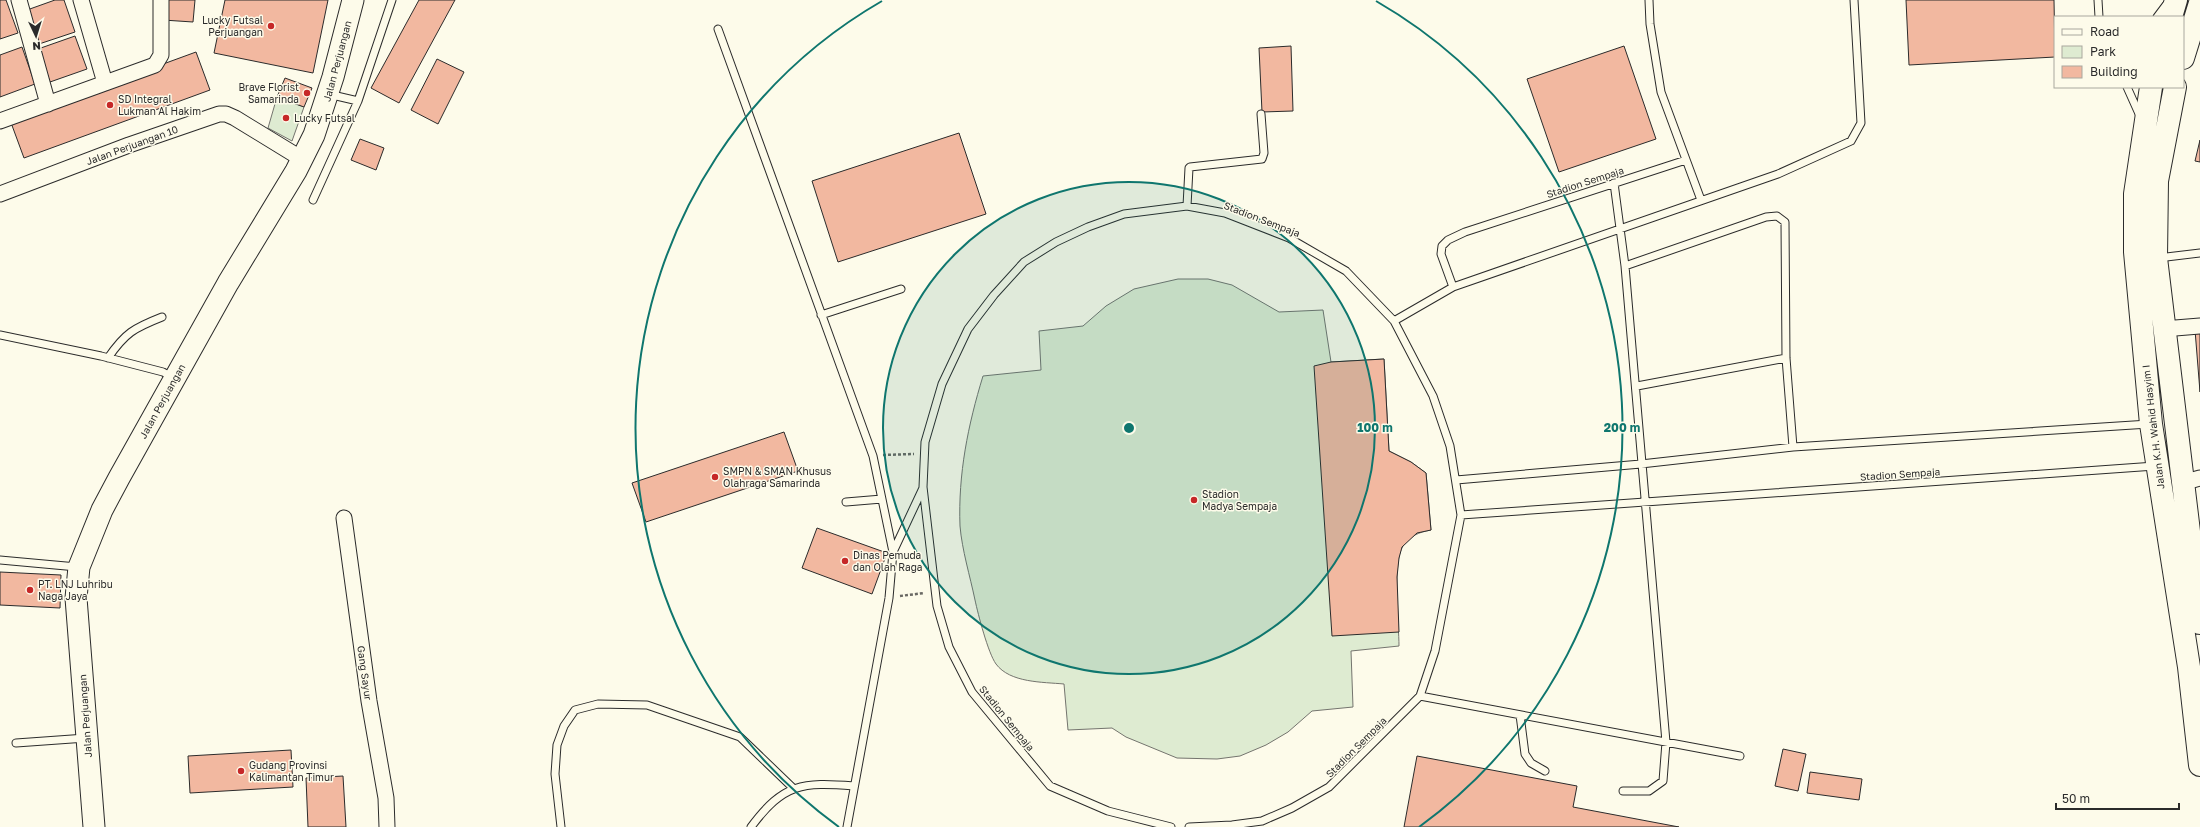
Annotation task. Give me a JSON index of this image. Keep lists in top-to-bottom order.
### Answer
{
  "streets": {
    "main road": ["Jalan K.H. Wahid Hasyim I"],
    "street": ["Jalan Perjuangan", "Jalan Perjuangan 10", "Gang Sayur"],
    "lane": ["Stadion Sempaja"]
  },
  "crossings": [
    ["Jalan Perjuangan", "Jalan Perjuangan 10"],
    ["Stadion Sempaja", "Jalan K.H. Wahid Hasyim I"]
  ],
  "places": [
    "Lucky Futsal Perjuangan",
    "Brave Florist Samarinda",
    "SD Integral Lukman Al Hakim",
    "Lucky Futsal",
    "SMPN & SMAN Khusus Olahraga Samarinda",
    "Stadion Madya Sempaja",
    "Dinas Pemuda dan Olah Raga",
    "PT. LNJ Luhribu Naga Jaya",
    "Gudang Provinsi Kalimantan Timur"
  ],
  "legend": ["Road", "Park", "Building"],
  "scale_bar": "50 m",
  "north": "bottom",
  "rings": ["100 m", "200 m"]
}
